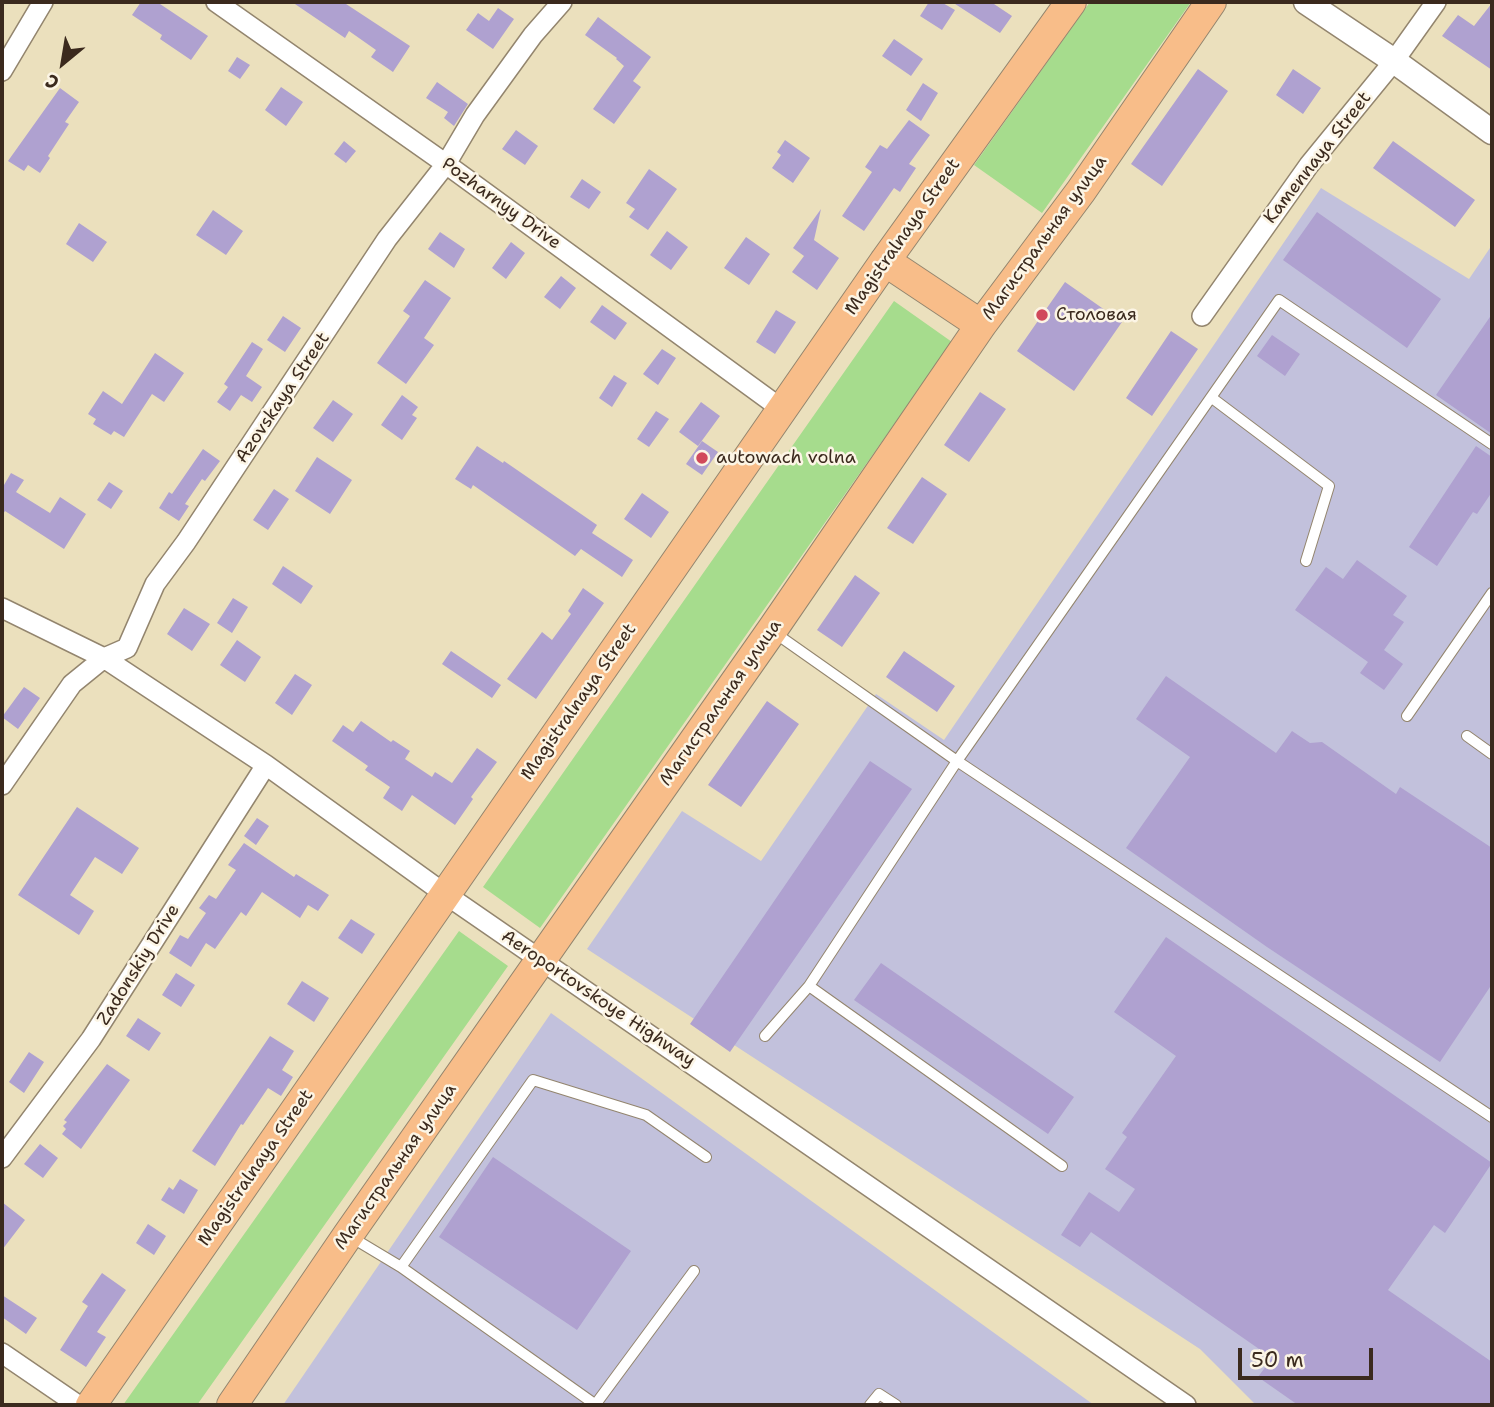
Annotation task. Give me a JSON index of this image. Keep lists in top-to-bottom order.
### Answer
{
  "streets": {
    "main road": ["Magistralnaya Street", "Магистральная улица"],
    "street": [
      "Kamennaya Street",
      "Pozharnyy Drive",
      "Azovskaya Street",
      "Zadonskiy Drive",
      "Aeroportovskoye Highway"
    ]
  },
  "crossings": [
    ["Pozharnyy Drive", "Magistralnaya Street"],
    ["Pozharnyy Drive", "Azovskaya Street"],
    ["Magistralnaya Street", "Aeroportovskoye Highway"],
    ["Магистральная улица", "Aeroportovskoye Highway"],
    ["Azovskaya Street", "Aeroportovskoye Highway"],
    ["Zadonskiy Drive", "Aeroportovskoye Highway"]
  ],
  "places": ["Столовая", "autowach volna"],
  "scale_bar": "50 m",
  "north": "bottom left"
}
